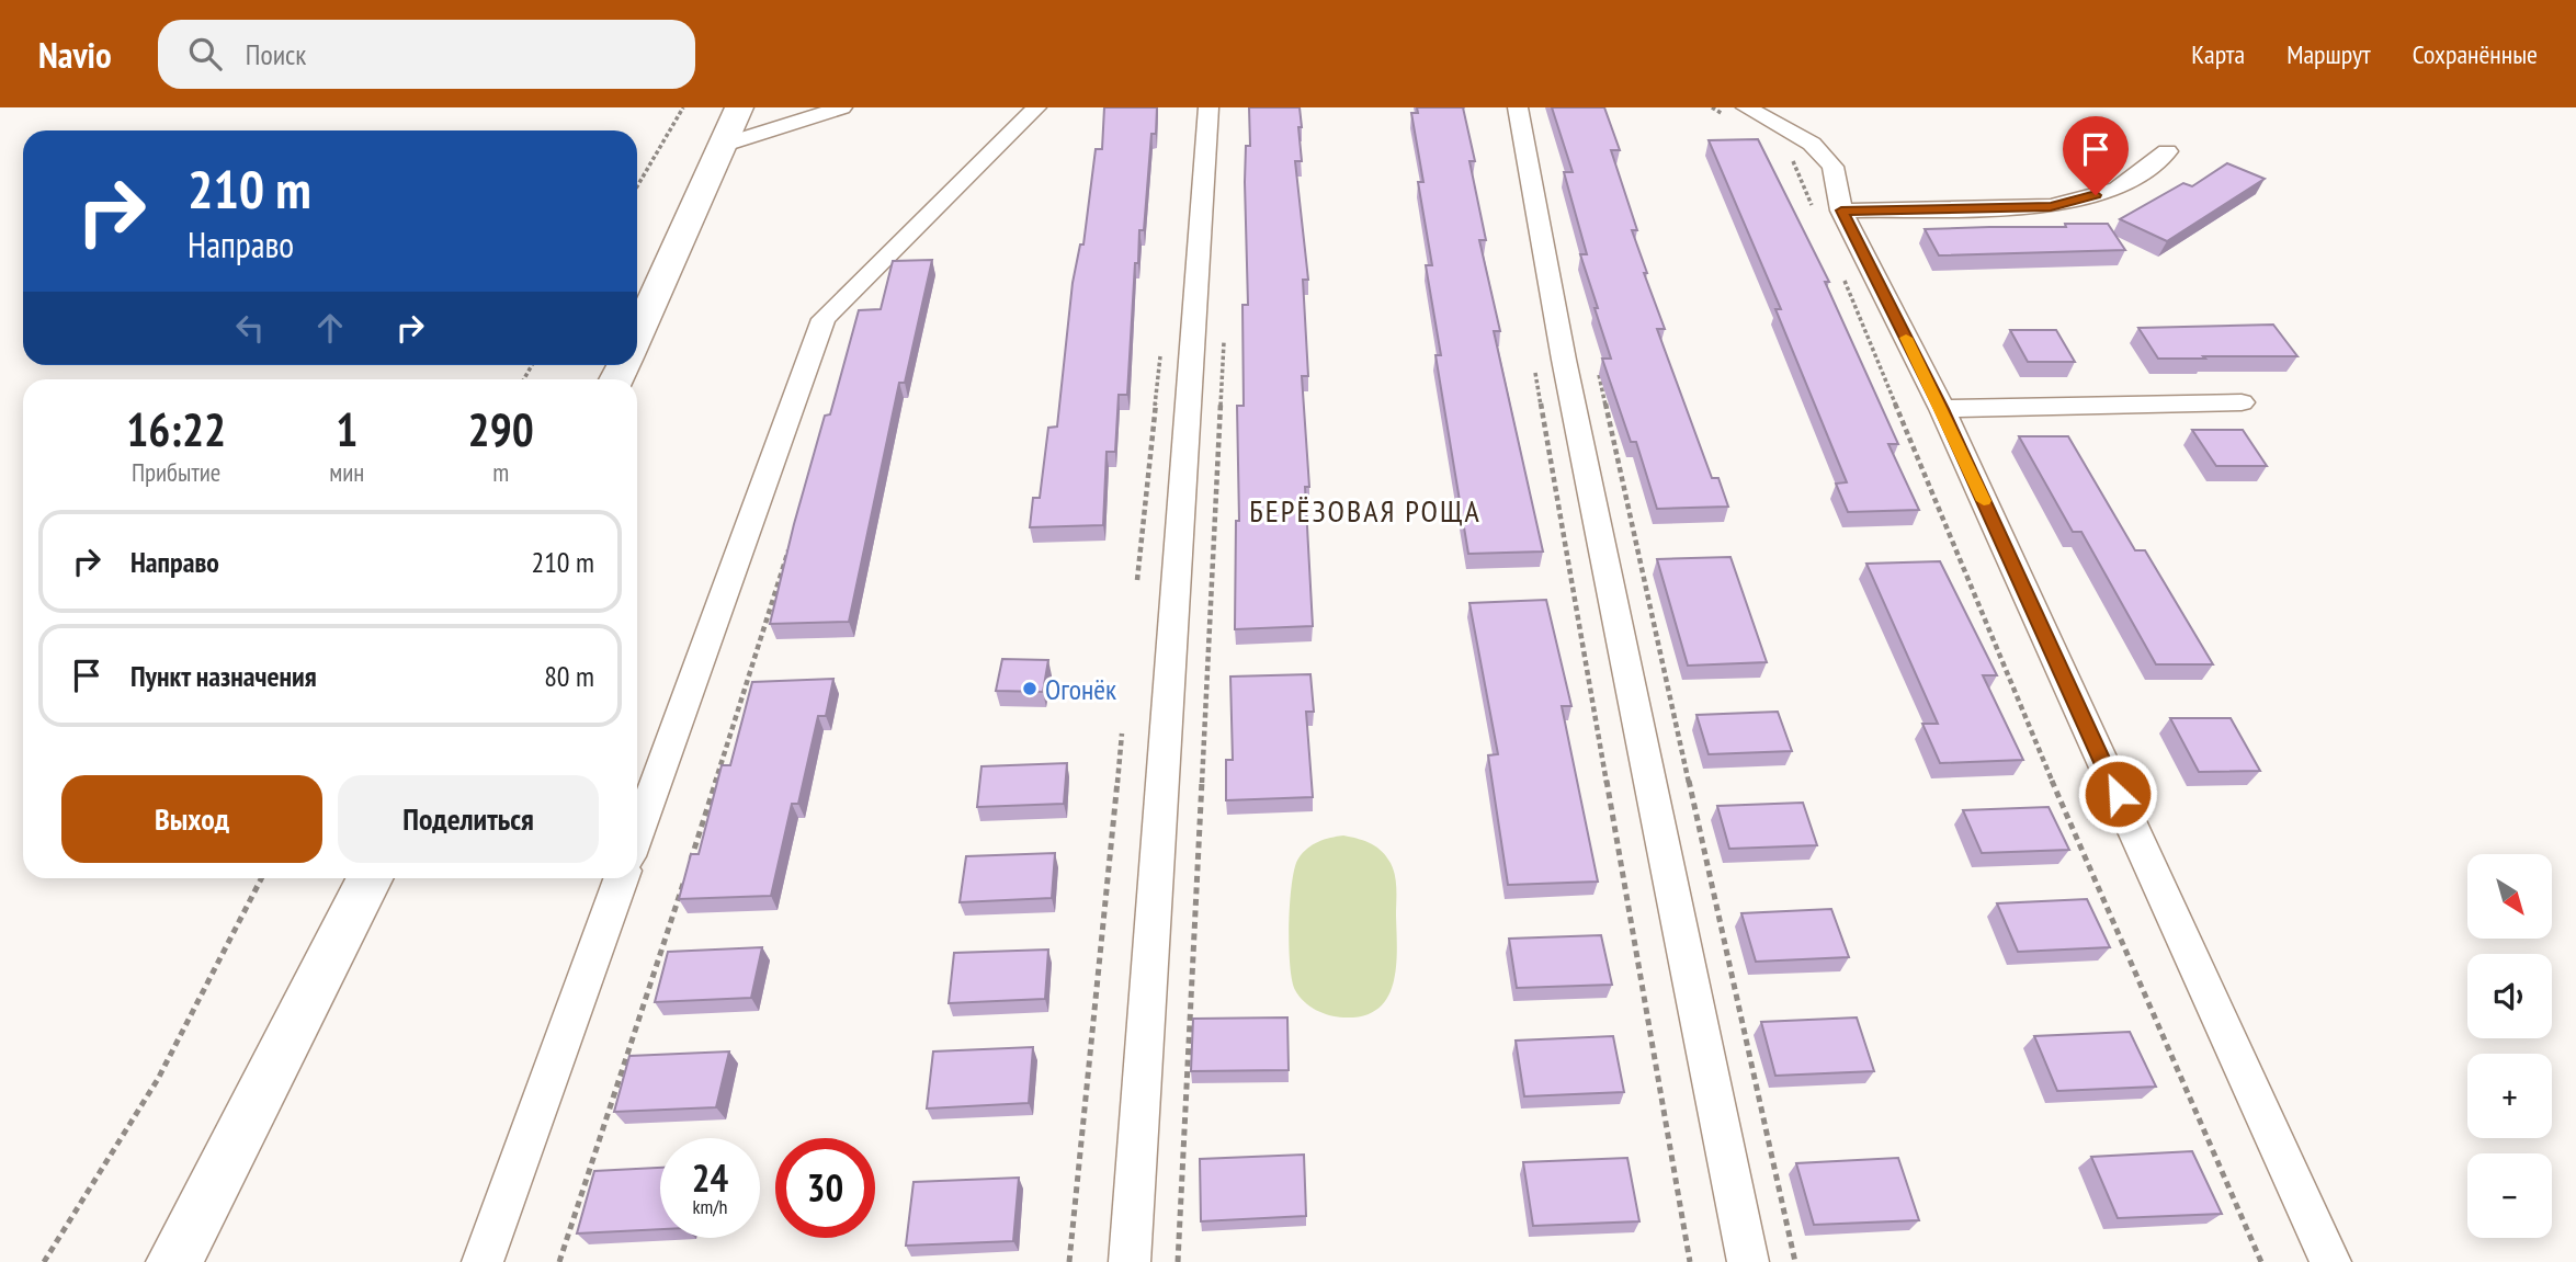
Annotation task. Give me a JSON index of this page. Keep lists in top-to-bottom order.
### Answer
{
  "districts": ["БЕРЁЗОВАЯ РОЩА"],
  "places": ["Огонёк"],
  "north": "bottom right",
  "page": {
    "header": "Navio",
    "search": "Поиск",
    "nav": ["Карта", "Маршрут", "Сохранённые"],
    "turn": ["210 m", "Направо"],
    "eta": [
      "16:22",
      "Прибытие",
      "1",
      "мин",
      "290",
      "m"
    ],
    "list": [
      {
        "name": "Направо",
        "value": "210 m"
      },
      {
        "name": "Пункт назначения",
        "value": "80 m"
      }
    ],
    "buttons": ["Выход", "Поделиться"],
    "map_buttons": ["+", "−"],
    "speed": "24 km/h",
    "limit": "30"
  }
}
